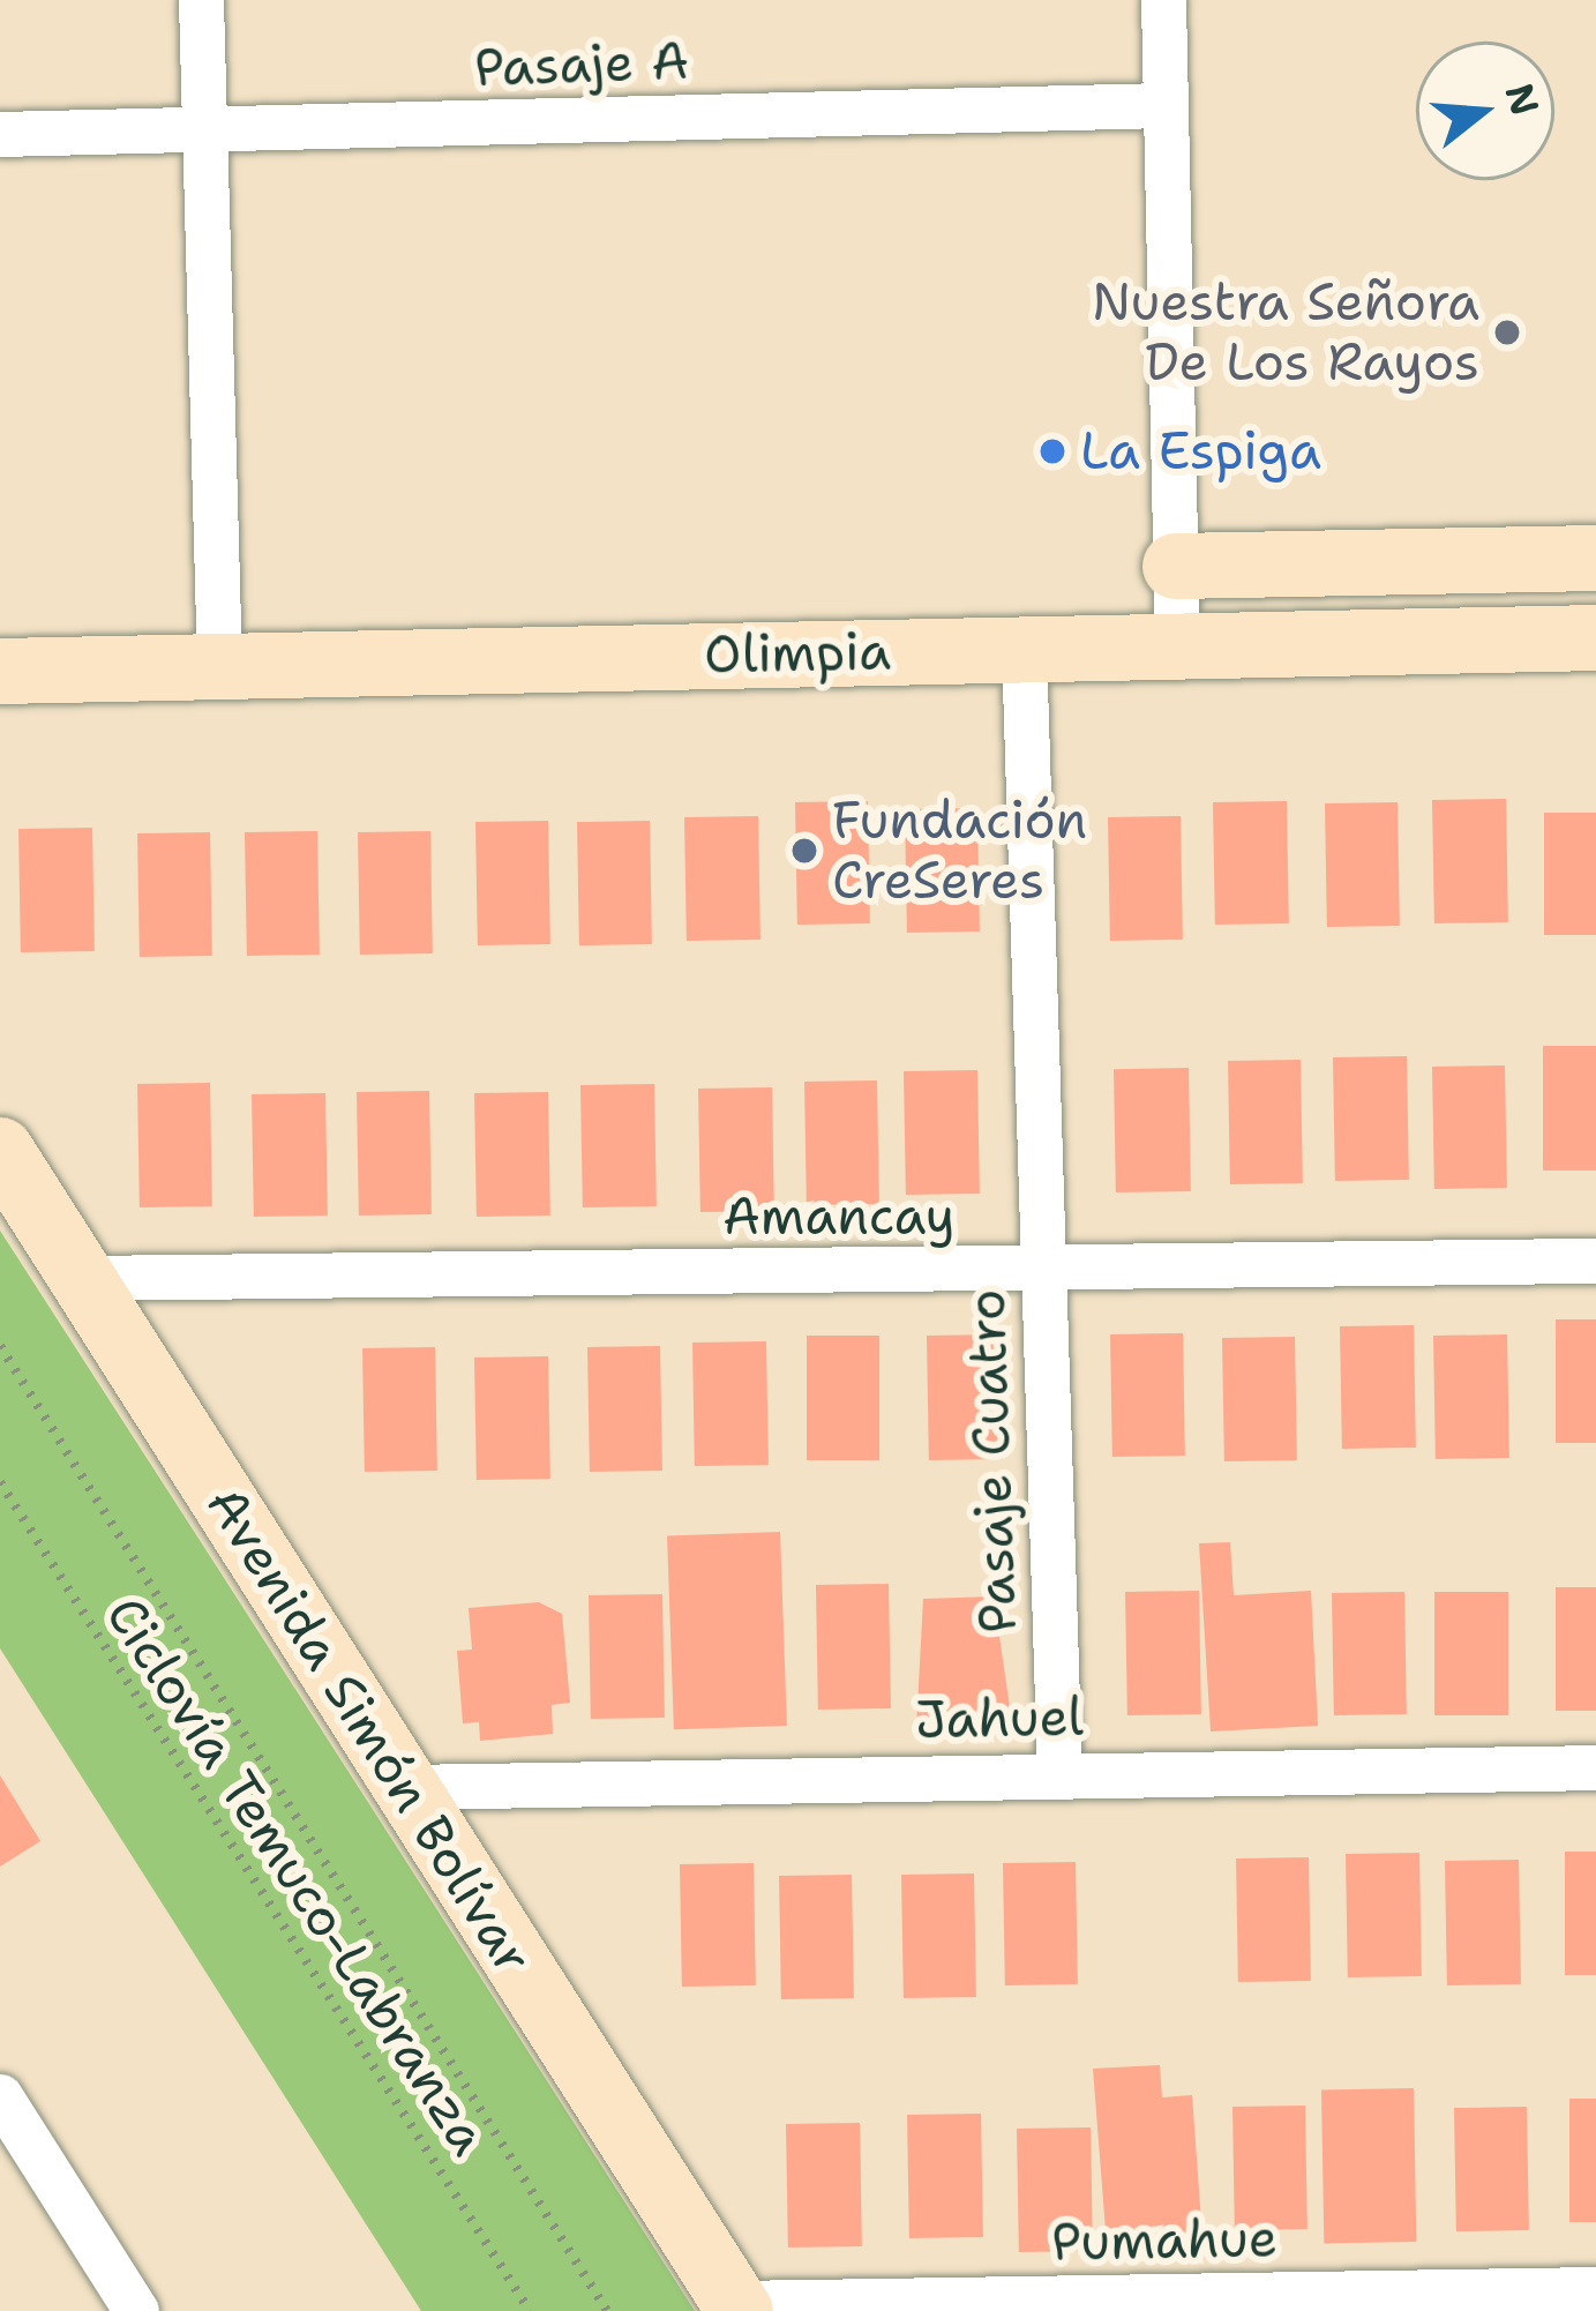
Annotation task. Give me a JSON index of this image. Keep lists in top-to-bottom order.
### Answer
{
  "streets": {
    "street": [
      "Pasaje A",
      "Olimpia",
      "Amancay",
      "Pasaje Cuatro",
      "Jahuel",
      "Avenida Simón Bolívar",
      "Pumahue"
    ],
    "path": ["Ciclovía Temuco-Labranza"]
  },
  "crossings": [
    ["Olimpia", "Pasaje Cuatro"],
    ["Amancay", "Pasaje Cuatro"],
    ["Amancay", "Avenida Simón Bolívar"],
    ["Pasaje Cuatro", "Jahuel"],
    ["Jahuel", "Avenida Simón Bolívar"],
    ["Avenida Simón Bolívar", "Pumahue"]
  ],
  "places": ["Nuestra Señora De Los Rayos", "La Espiga", "Fundación CreSeres"],
  "north": "right"
}
